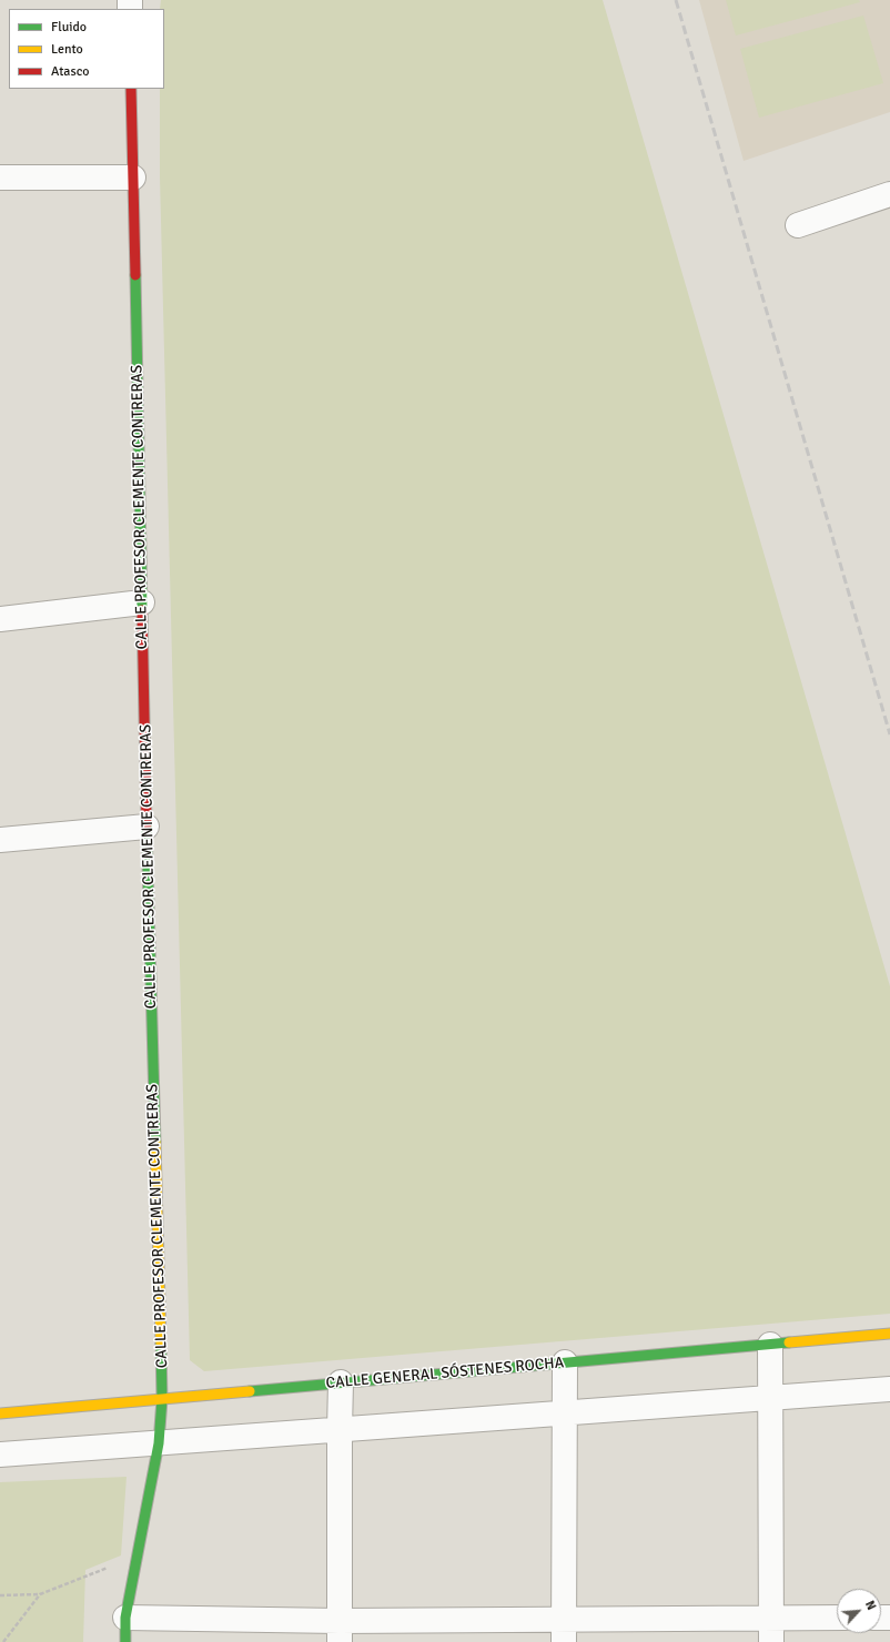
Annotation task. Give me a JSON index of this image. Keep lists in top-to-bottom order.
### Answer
{
  "streets": {
    "street": ["CALLE PROFESOR CLEMENTE CONTRERAS", "CALLE GENERAL SÓSTENES ROCHA"]
  },
  "crossings": [
    ["CALLE PROFESOR CLEMENTE CONTRERAS", "CALLE GENERAL SÓSTENES ROCHA"]
  ],
  "legend": ["Fluido", "Lento", "Atasco"],
  "north": "top right"
}
